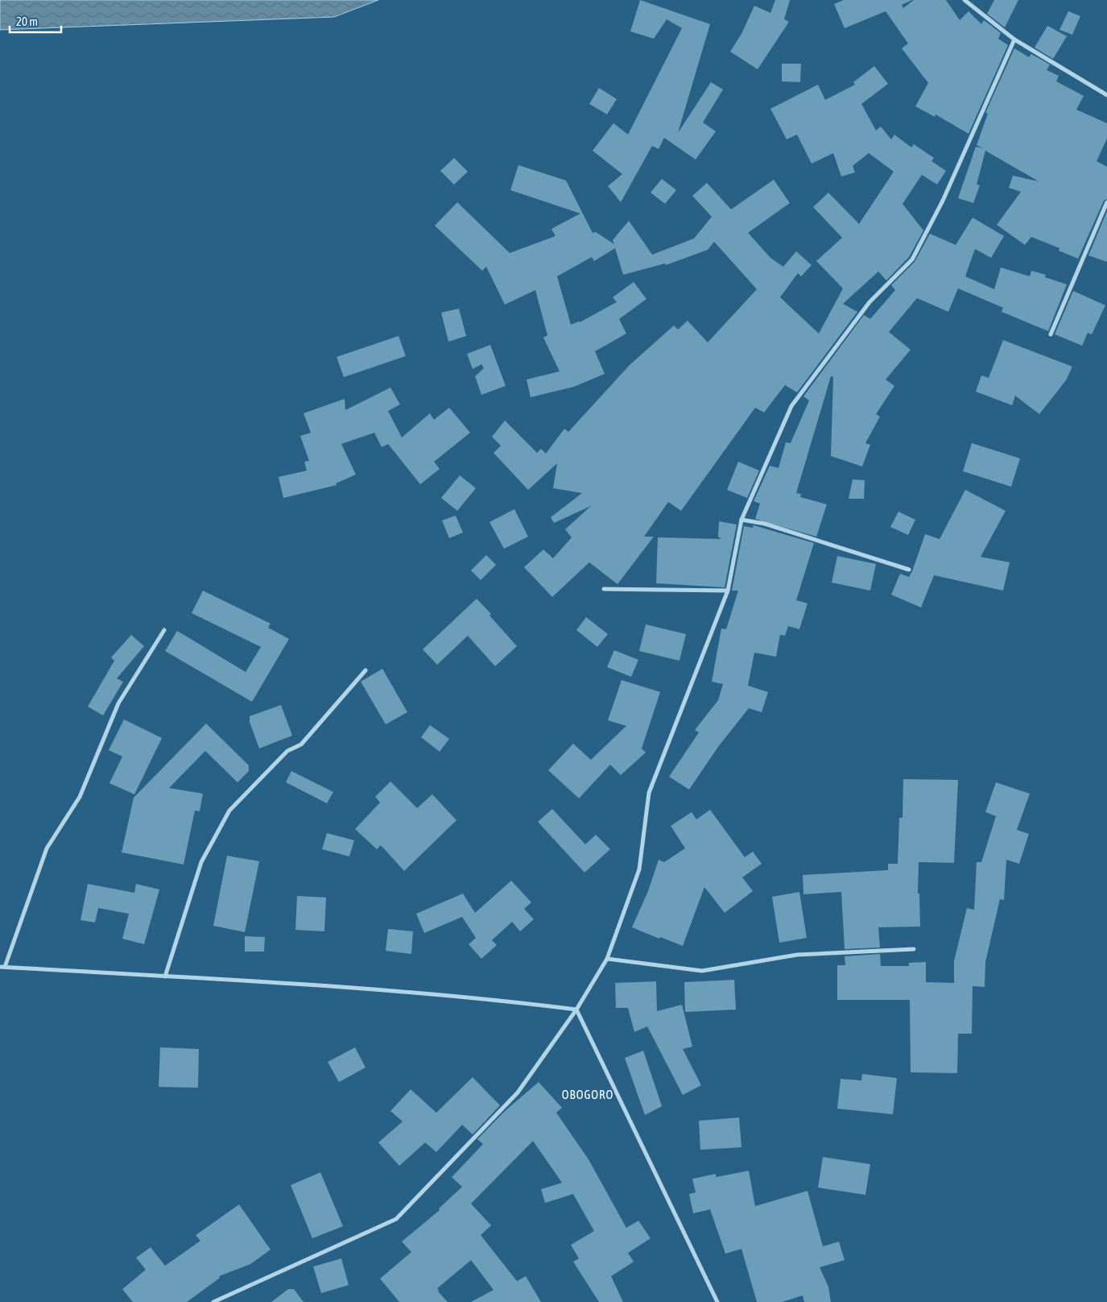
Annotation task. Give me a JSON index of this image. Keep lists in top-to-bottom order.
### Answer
{
  "districts": ["OBOGORO"],
  "scale_bar": "20 m"
}
